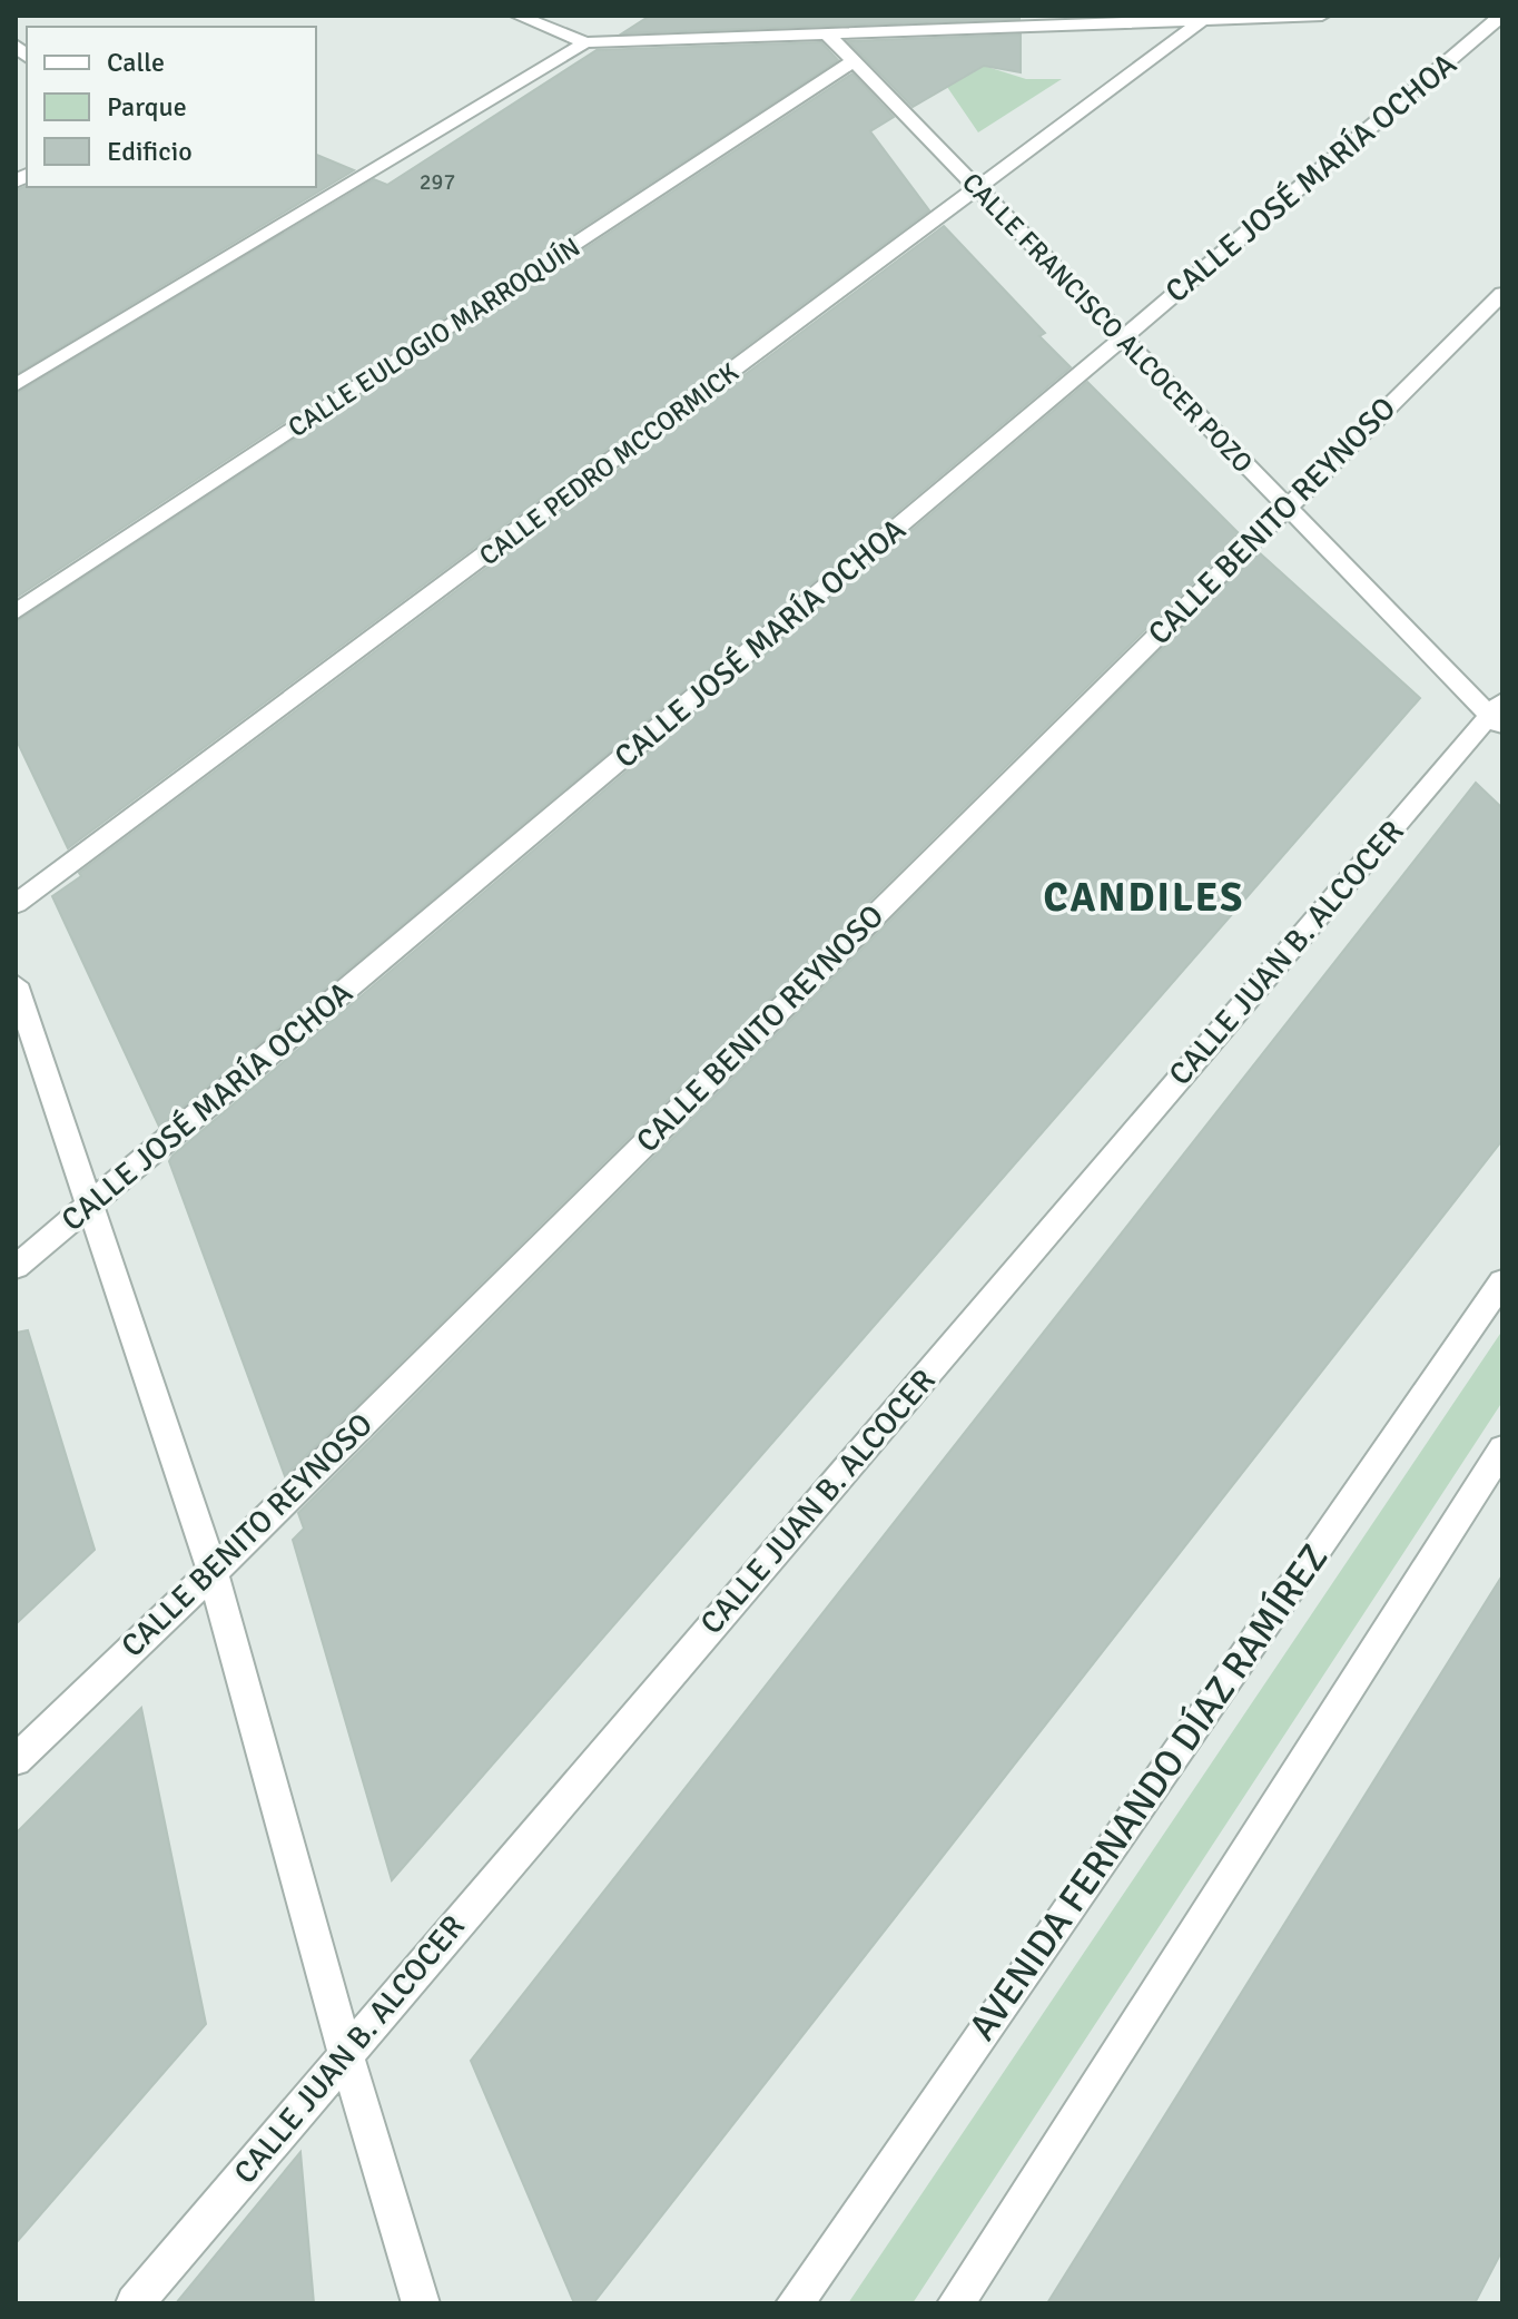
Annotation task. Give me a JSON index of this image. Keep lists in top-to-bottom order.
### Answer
{
  "streets": {
    "street": [
      "CALLE JOSÉ MARÍA OCHOA",
      "CALLE FRANCISCO ALCOCER POZO",
      "CALLE EULOGIO MARROQUÍN",
      "CALLE PEDRO MCCORMICK",
      "CALLE BENITO REYNOSO",
      "CALLE JUAN B. ALCOCER",
      "AVENIDA FERNANDO DÍAZ RAMÍREZ"
    ]
  },
  "crossings": [
    ["CALLE JOSÉ MARÍA OCHOA", "CALLE FRANCISCO ALCOCER POZO"],
    ["CALLE FRANCISCO ALCOCER POZO", "CALLE EULOGIO MARROQUÍN"],
    ["CALLE FRANCISCO ALCOCER POZO", "CALLE PEDRO MCCORMICK"],
    ["CALLE FRANCISCO ALCOCER POZO", "CALLE BENITO REYNOSO"],
    ["CALLE FRANCISCO ALCOCER POZO", "CALLE JUAN B. ALCOCER"]
  ],
  "districts": ["CANDILES"],
  "house_numbers": ["297"],
  "legend": ["Calle", "Parque", "Edificio"]
}
